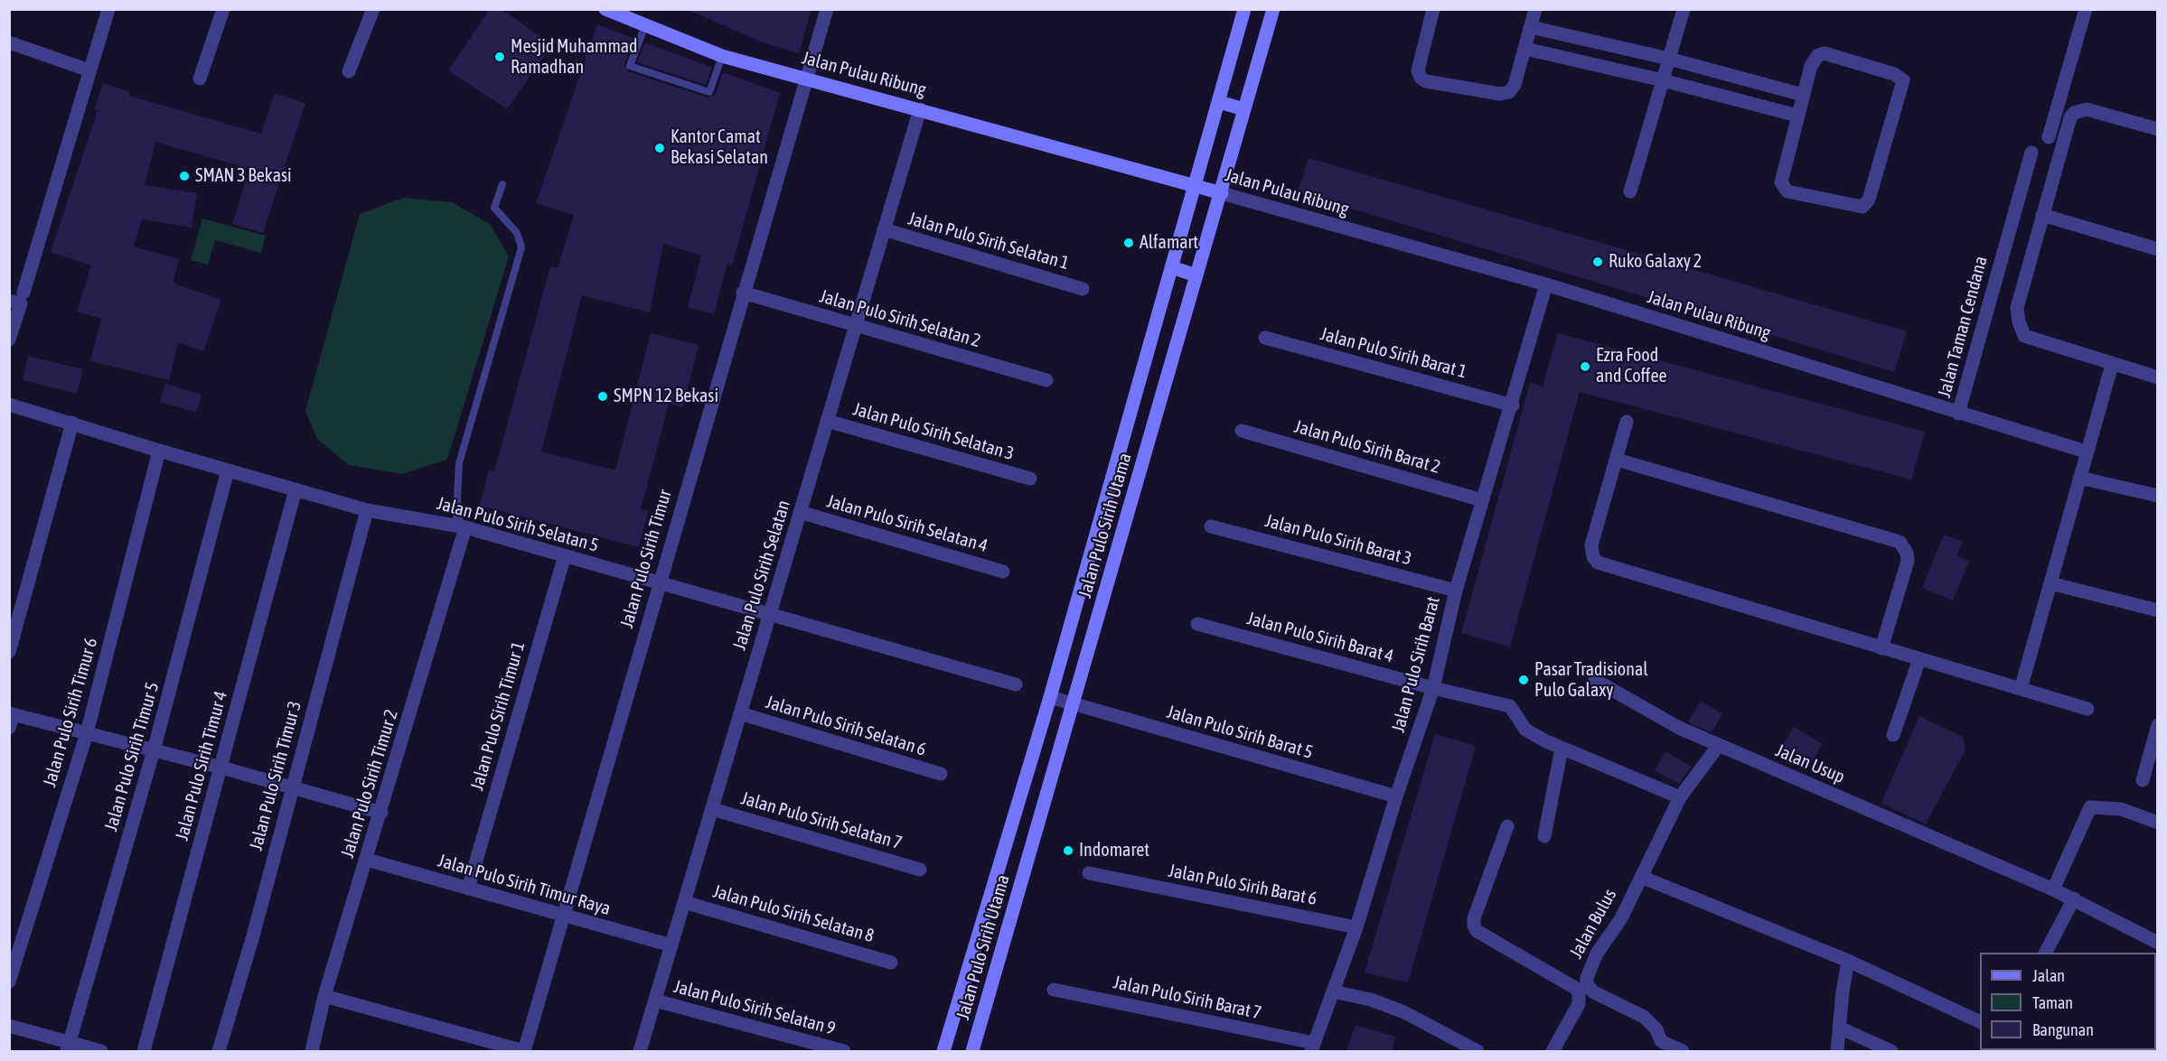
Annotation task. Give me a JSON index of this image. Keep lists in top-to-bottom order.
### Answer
{
  "streets": {
    "main road": ["Jalan Pulau Ribung", "Jalan Pulo Sirih Utama"],
    "street": [
      "Jalan Pulo Sirih Selatan 1",
      "Jalan Pulo Sirih Selatan 2",
      "Jalan Taman Cendana",
      "Jalan Pulo Sirih Barat 1",
      "Jalan Pulo Sirih Selatan 3",
      "Jalan Pulo Sirih Barat 2",
      "Jalan Pulo Sirih Selatan 4",
      "Jalan Pulo Sirih Selatan 5",
      "Jalan Pulo Sirih Barat 3",
      "Jalan Pulo Sirih Timur",
      "Jalan Pulo Sirih Selatan",
      "Jalan Pulo Sirih Barat 4",
      "Jalan Pulo Sirih Barat",
      "Jalan Pulo Sirih Timur 6",
      "Jalan Pulo Sirih Timur 1",
      "Jalan Pulo Sirih Selatan 6",
      "Jalan Pulo Sirih Barat 5",
      "Jalan Pulo Sirih Timur 5",
      "Jalan Usup",
      "Jalan Pulo Sirih Timur 4",
      "Jalan Pulo Sirih Timur 3",
      "Jalan Pulo Sirih Timur 2",
      "Jalan Pulo Sirih Selatan 7",
      "Jalan Pulo Sirih Timur Raya",
      "Jalan Pulo Sirih Barat 6",
      "Jalan Pulo Sirih Selatan 8",
      "Jalan Bulus",
      "Jalan Pulo Sirih Barat 7",
      "Jalan Pulo Sirih Selatan 9"
    ]
  },
  "crossings": [
    ["Jalan Pulau Ribung", "Jalan Taman Cendana"],
    ["Jalan Pulau Ribung", "Jalan Pulo Sirih Utama"],
    ["Jalan Pulau Ribung", "Jalan Pulo Sirih Timur"],
    ["Jalan Pulau Ribung", "Jalan Pulo Sirih Selatan"],
    ["Jalan Pulau Ribung", "Jalan Pulo Sirih Barat"],
    ["Jalan Pulo Sirih Selatan 1", "Jalan Pulo Sirih Selatan"],
    ["Jalan Pulo Sirih Selatan 2", "Jalan Pulo Sirih Timur"],
    ["Jalan Pulo Sirih Selatan 2", "Jalan Pulo Sirih Selatan"],
    ["Jalan Pulo Sirih Barat 1", "Jalan Pulo Sirih Barat"],
    ["Jalan Pulo Sirih Selatan 3", "Jalan Pulo Sirih Selatan"],
    ["Jalan Pulo Sirih Barat 2", "Jalan Pulo Sirih Barat"],
    ["Jalan Pulo Sirih Selatan 4", "Jalan Pulo Sirih Selatan"],
    ["Jalan Pulo Sirih Selatan 5", "Jalan Pulo Sirih Timur"],
    ["Jalan Pulo Sirih Selatan 5", "Jalan Pulo Sirih Selatan"],
    ["Jalan Pulo Sirih Selatan 5", "Jalan Pulo Sirih Timur 6"],
    ["Jalan Pulo Sirih Selatan 5", "Jalan Pulo Sirih Timur 1"],
    ["Jalan Pulo Sirih Selatan 5", "Jalan Pulo Sirih Timur 5"],
    ["Jalan Pulo Sirih Selatan 5", "Jalan Pulo Sirih Timur 4"],
    ["Jalan Pulo Sirih Selatan 5", "Jalan Pulo Sirih Timur 3"],
    ["Jalan Pulo Sirih Selatan 5", "Jalan Pulo Sirih Timur 2"],
    ["Jalan Pulo Sirih Utama", "Jalan Pulo Sirih Barat 5"],
    ["Jalan Pulo Sirih Barat 3", "Jalan Pulo Sirih Barat"],
    ["Jalan Pulo Sirih Timur", "Jalan Pulo Sirih Timur Raya"],
    ["Jalan Pulo Sirih Selatan", "Jalan Pulo Sirih Selatan 6"],
    ["Jalan Pulo Sirih Selatan", "Jalan Pulo Sirih Selatan 7"],
    ["Jalan Pulo Sirih Selatan", "Jalan Pulo Sirih Timur Raya"],
    ["Jalan Pulo Sirih Selatan", "Jalan Pulo Sirih Selatan 8"],
    ["Jalan Pulo Sirih Selatan", "Jalan Pulo Sirih Selatan 9"],
    ["Jalan Pulo Sirih Barat 4", "Jalan Pulo Sirih Barat"],
    ["Jalan Pulo Sirih Barat", "Jalan Pulo Sirih Barat 5"],
    ["Jalan Pulo Sirih Barat", "Jalan Pulo Sirih Barat 6"],
    ["Jalan Pulo Sirih Barat", "Jalan Pulo Sirih Barat 7"],
    ["Jalan Pulo Sirih Timur 1", "Jalan Pulo Sirih Timur Raya"],
    ["Jalan Pulo Sirih Timur 2", "Jalan Pulo Sirih Timur Raya"]
  ],
  "places": [
    "Mesjid Muhammad Ramadhan",
    "Kantor Camat Bekasi Selatan",
    "SMAN 3 Bekasi",
    "Alfamart",
    "Ruko Galaxy 2",
    "Ezra Food and Coffee",
    "SMPN 12 Bekasi",
    "Pasar Tradisional Pulo Galaxy",
    "Indomaret"
  ],
  "legend": ["Jalan", "Taman", "Bangunan"]
}
